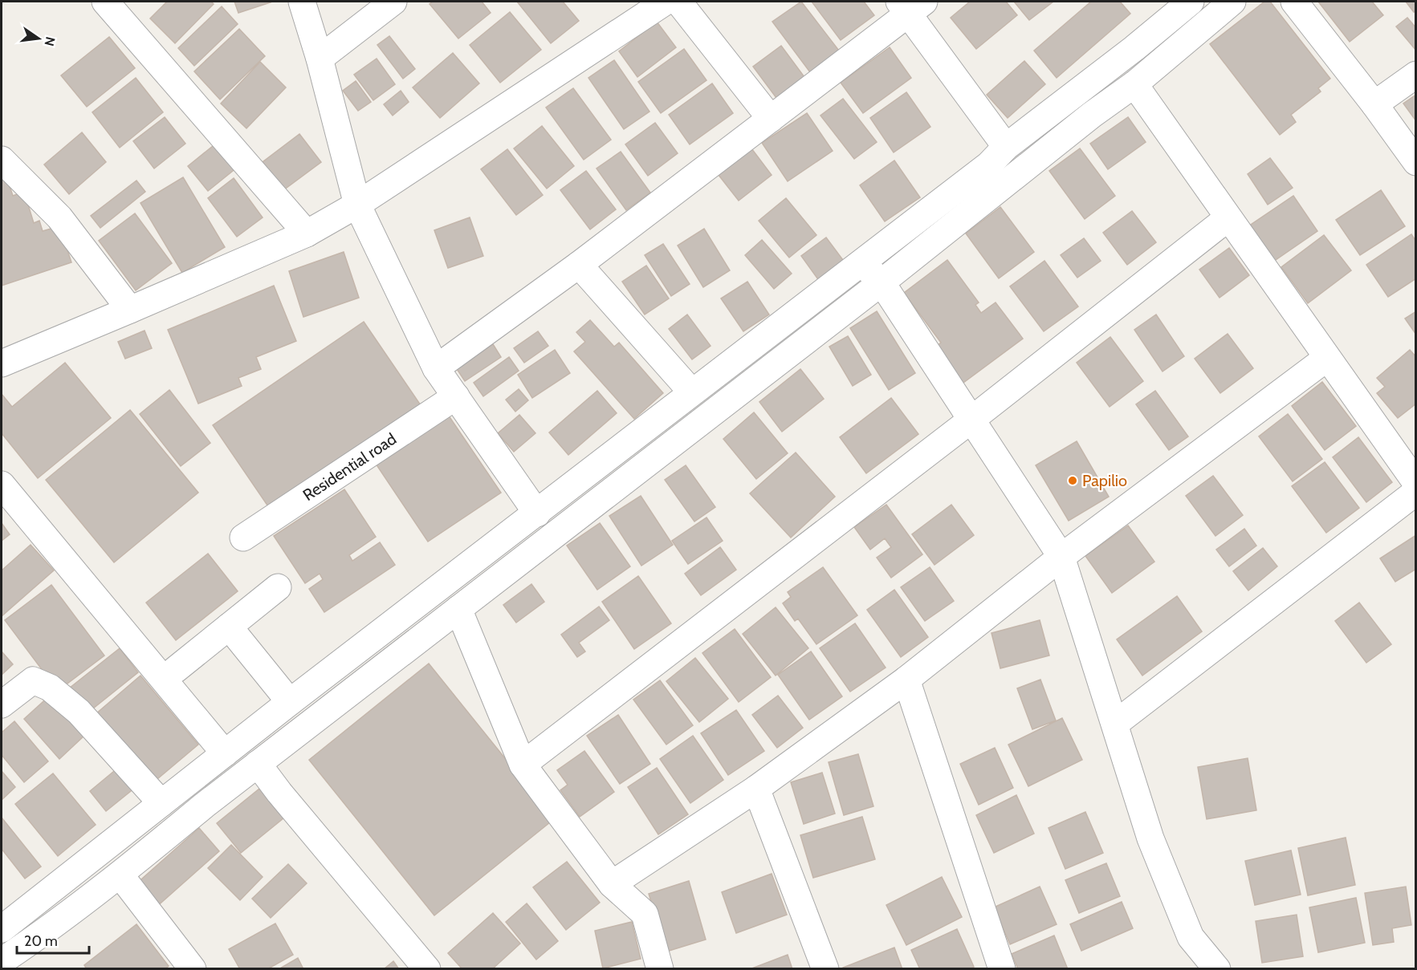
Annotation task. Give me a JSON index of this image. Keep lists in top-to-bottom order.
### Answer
{
  "streets": {
    "street": ["Residential road"]
  },
  "places": ["Papilio"],
  "scale_bar": "20 m",
  "north": "right"
}
